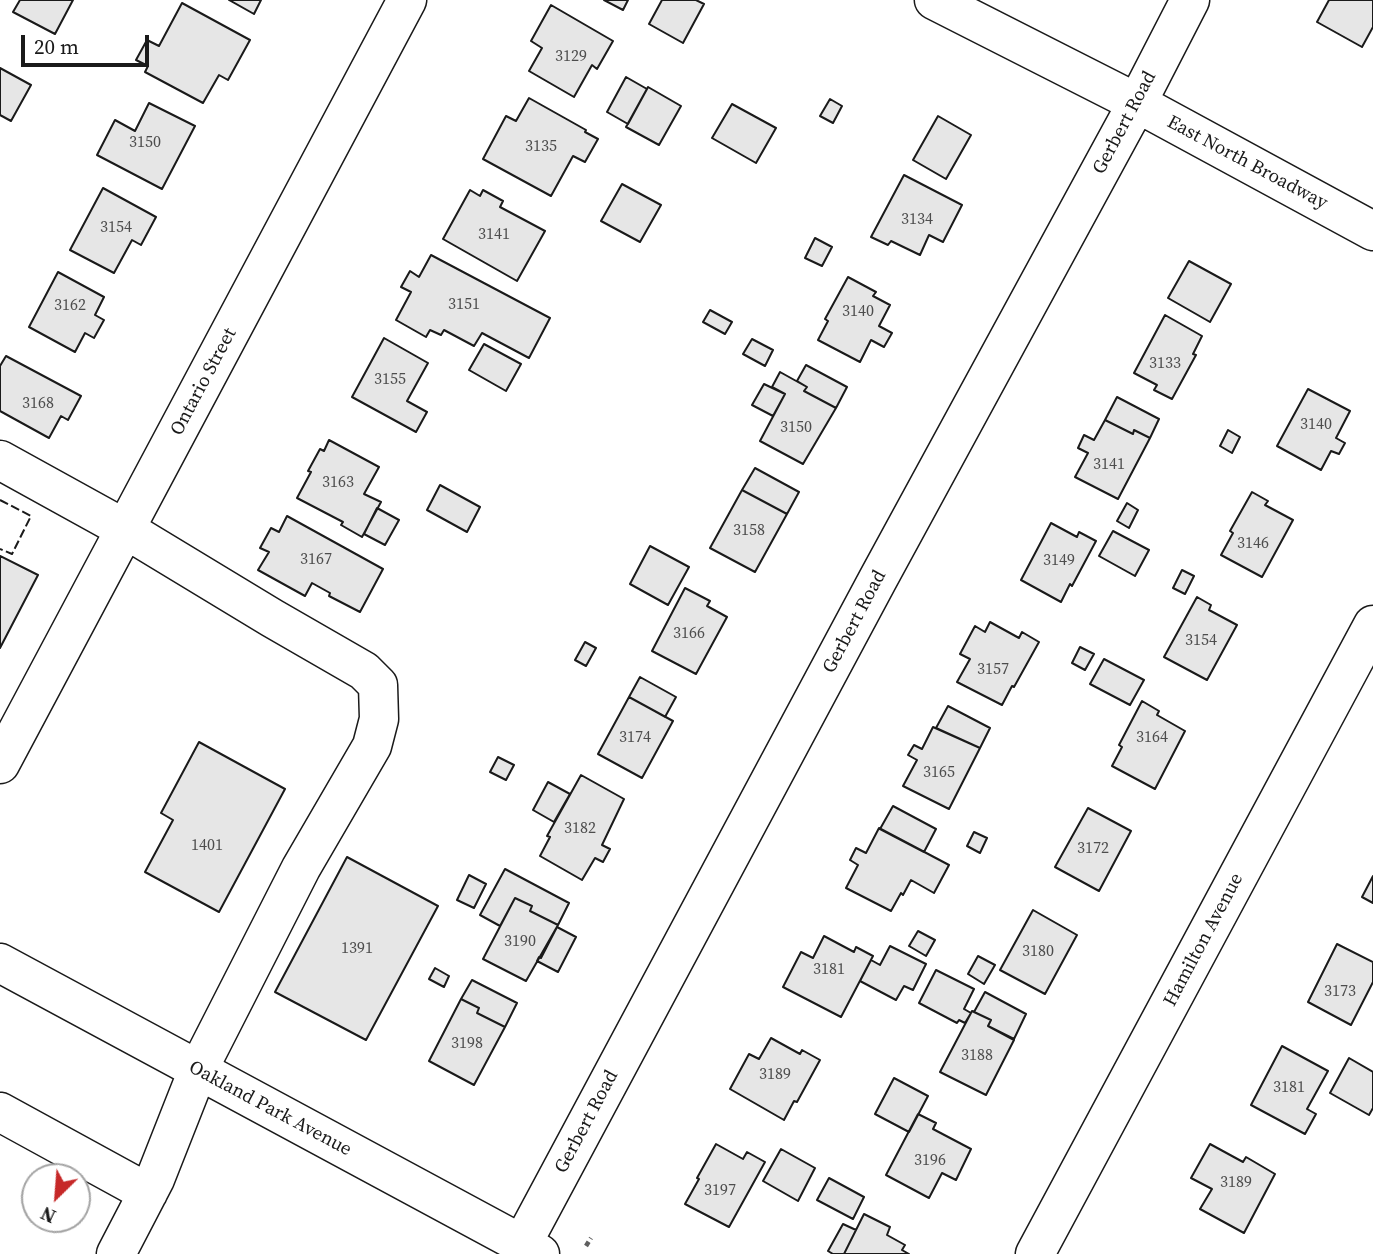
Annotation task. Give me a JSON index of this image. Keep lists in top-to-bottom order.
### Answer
{
  "streets": {
    "street": [
      "Gerbert Road",
      "East North Broadway",
      "Ontario Street",
      "Hamilton Avenue",
      "Oakland Park Avenue"
    ]
  },
  "crossings": [
    ["Gerbert Road", "East North Broadway"],
    ["Gerbert Road", "Oakland Park Avenue"]
  ],
  "house_numbers": [
    "3129",
    "3150",
    "3135",
    "3134",
    "3154",
    "3141",
    "3151",
    "3162",
    "3140",
    "3133",
    "3155",
    "3168",
    "3140",
    "3150",
    "3141",
    "3163",
    "3158",
    "3146",
    "3167",
    "3149",
    "3166",
    "3154",
    "3157",
    "3174",
    "3164",
    "3165",
    "3182",
    "1401",
    "3172",
    "3190",
    "1391",
    "3180",
    "3181",
    "3173",
    "3198",
    "3188",
    "3189",
    "3181",
    "3196",
    "3189",
    "3197"
  ],
  "scale_bar": "20 m",
  "north": "bottom left"
}
